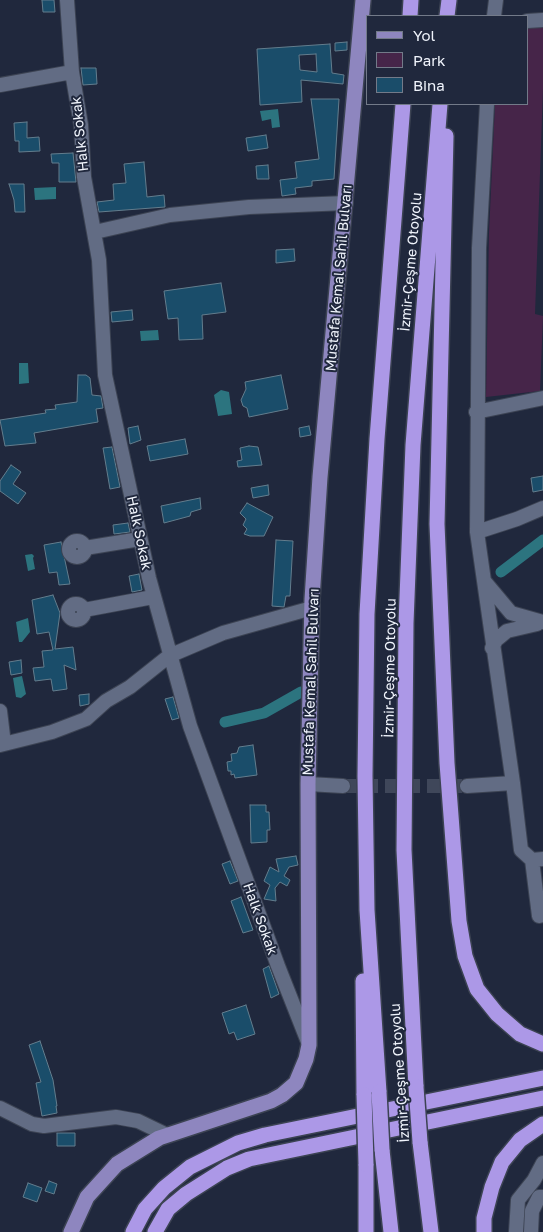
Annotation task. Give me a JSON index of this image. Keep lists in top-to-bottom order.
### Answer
{
  "streets": {
    "highway": ["İzmir-Çeşme Otoyolu"],
    "main road": ["Mustafa Kemal Sahil Bulvarı"],
    "street": ["Halk Sokak"]
  },
  "crossings": [
    ["Halk Sokak", "Mustafa Kemal Sahil Bulvarı"]
  ],
  "legend": ["Yol", "Park", "Bina"]
}
